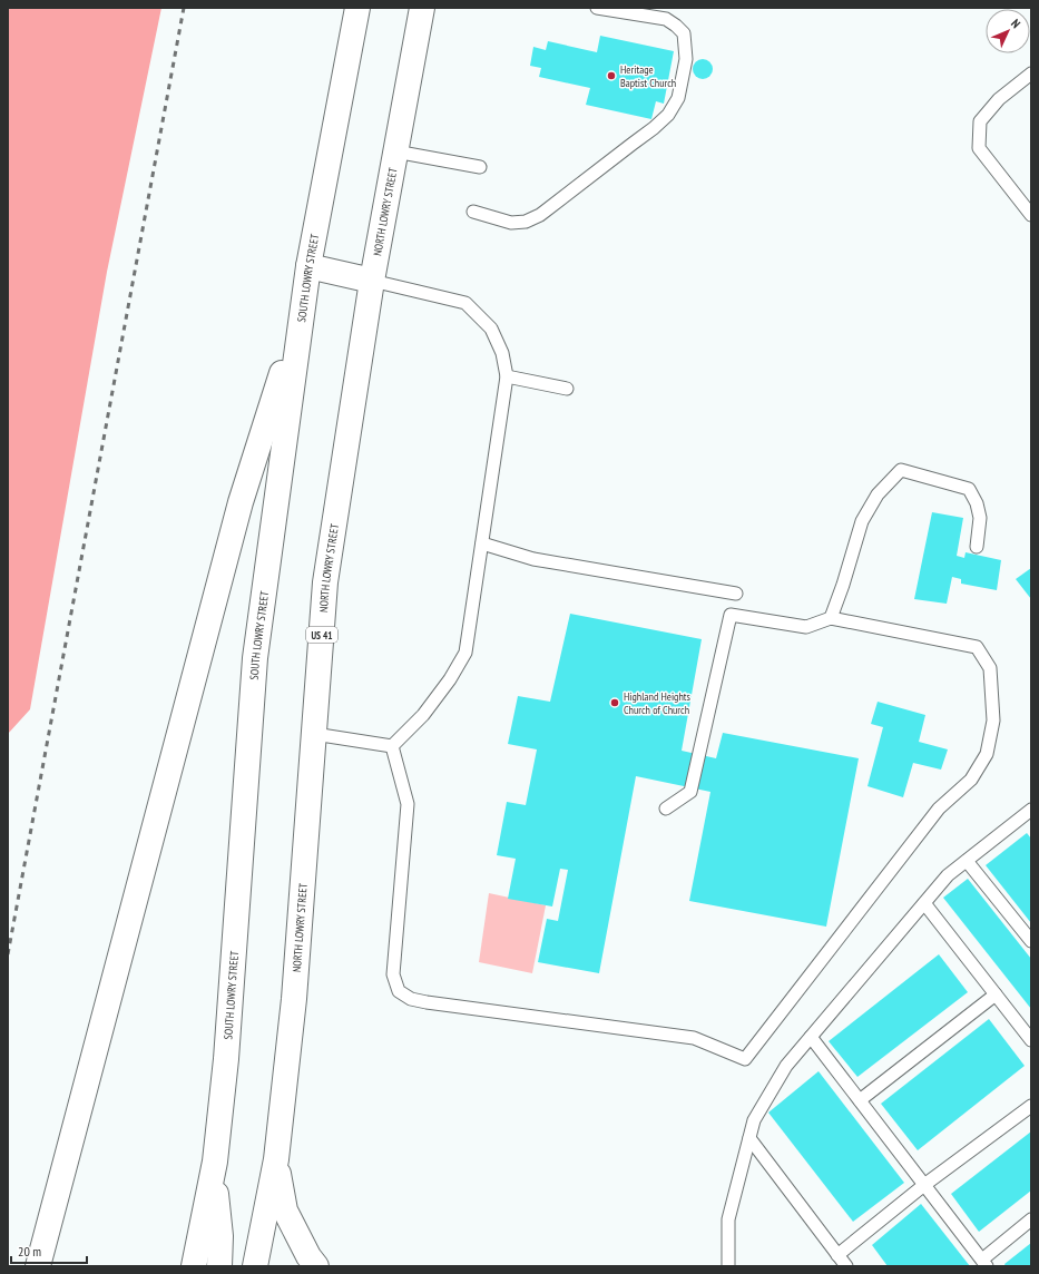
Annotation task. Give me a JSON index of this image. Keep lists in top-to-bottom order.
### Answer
{
  "streets": {
    "main road": ["NORTH LOWRY STREET", "SOUTH LOWRY STREET", "US 41"]
  },
  "places": ["Heritage Baptist Church", "Highland Heights Church of Church"],
  "scale_bar": "20 m",
  "north": "top right"
}
